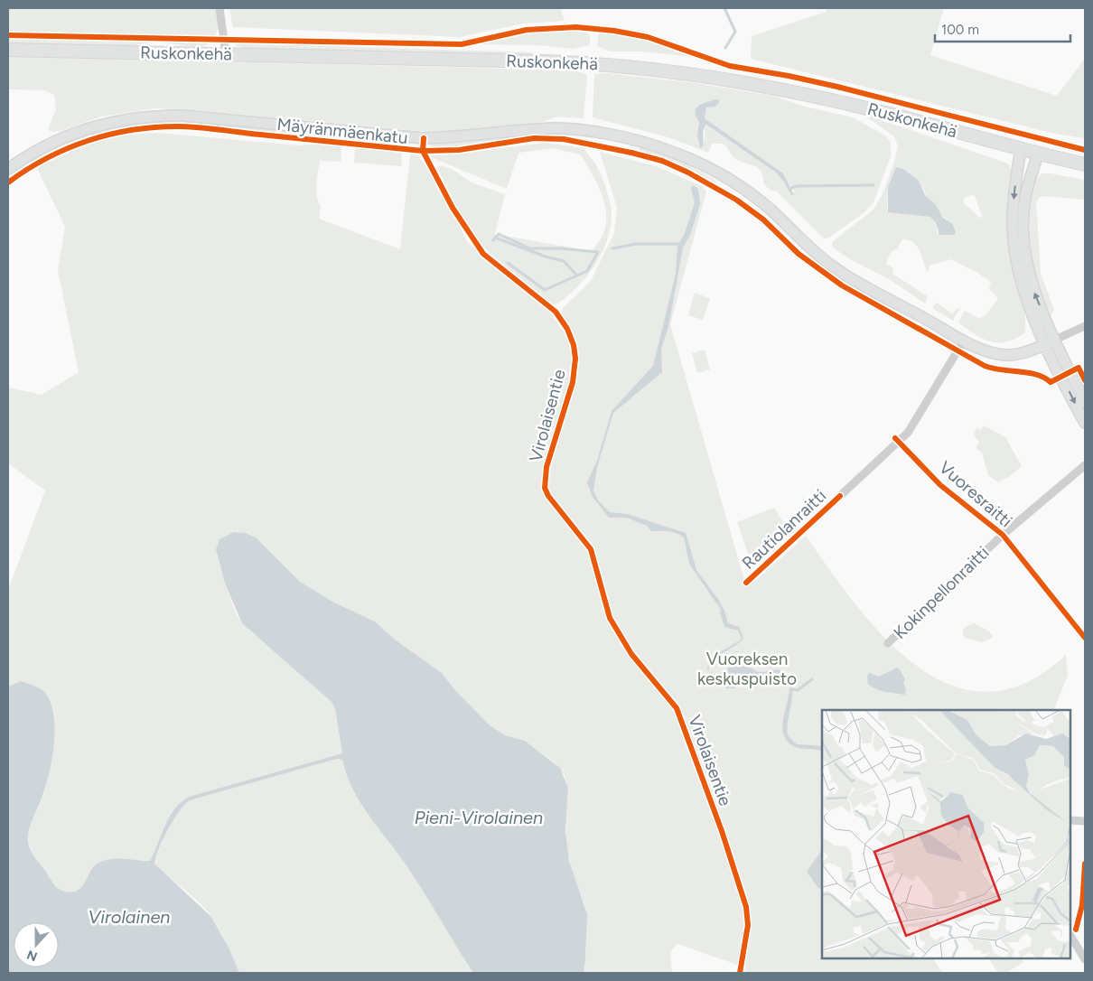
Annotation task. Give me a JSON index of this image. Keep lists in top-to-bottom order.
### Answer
{
  "streets": {
    "main road": ["Ruskonkehä"],
    "street": ["Mäyränmäenkatu", "Kokinpellonraitti"],
    "cycle path": ["Virolaisentie", "Vuoresraitti", "Rautiolanraitti"]
  },
  "water": ["Pieni-Virolainen", "Virolainen"],
  "parks": ["Vuoreksen keskuspuisto"],
  "scale_bar": "100 m",
  "north": "bottom"
}
